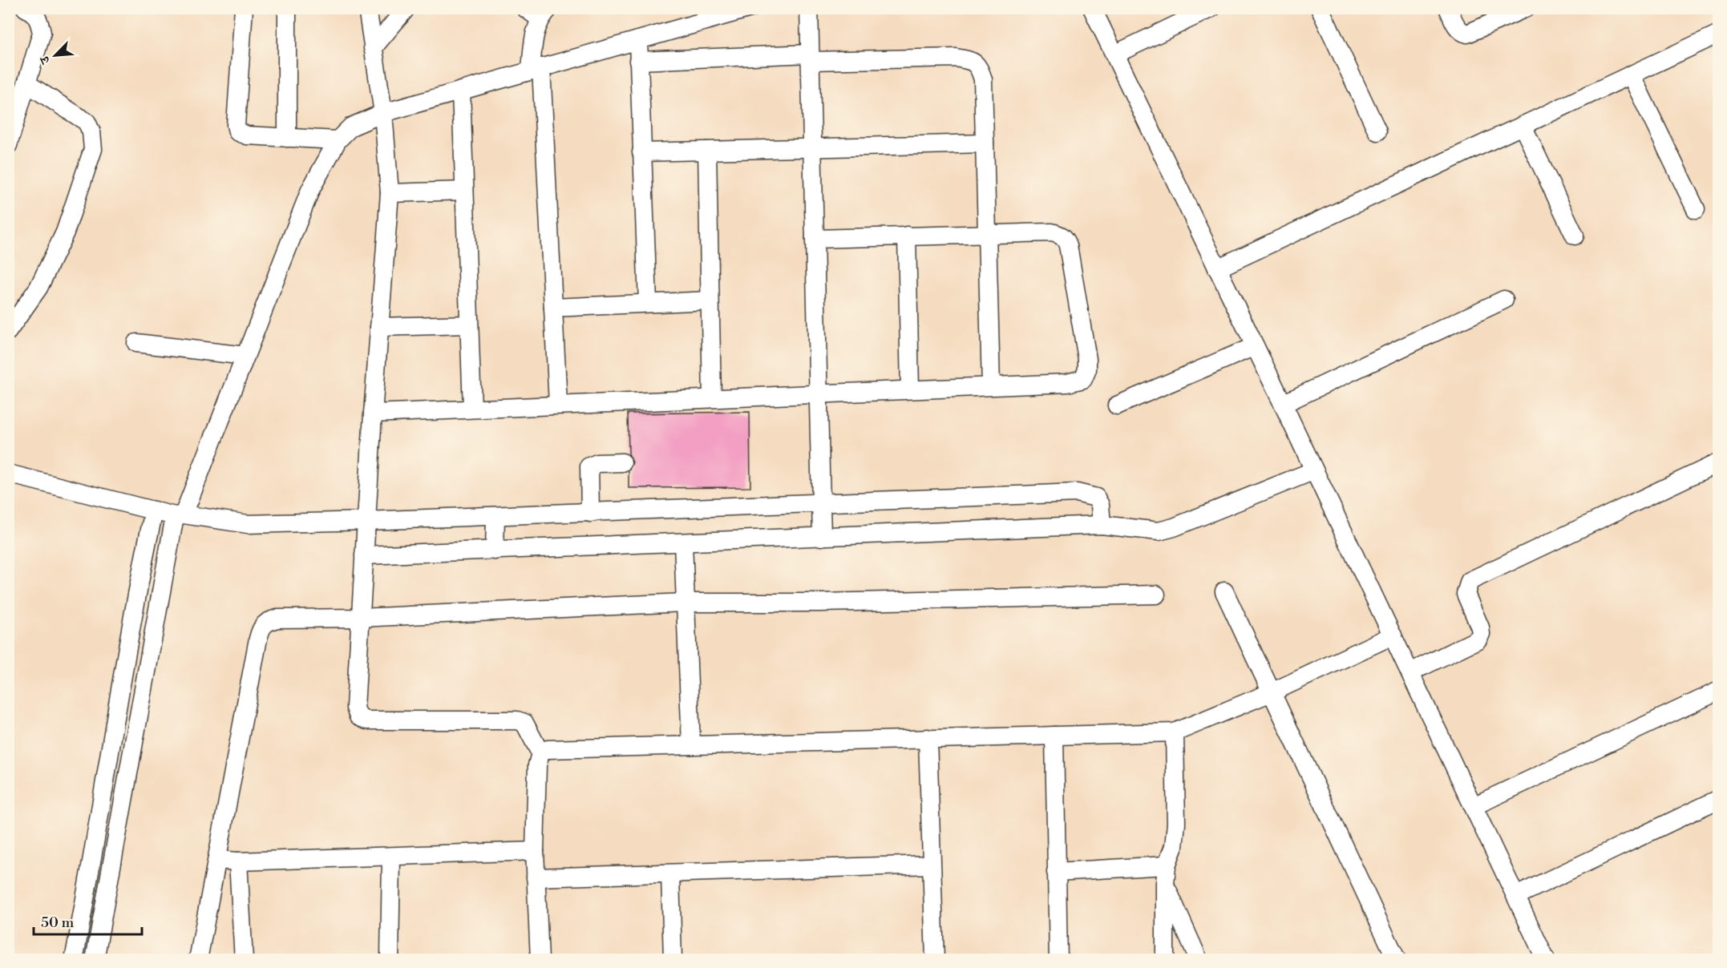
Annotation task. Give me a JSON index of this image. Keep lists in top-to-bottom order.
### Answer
{
  "scale_bar": "50 m",
  "north": "bottom left"
}
